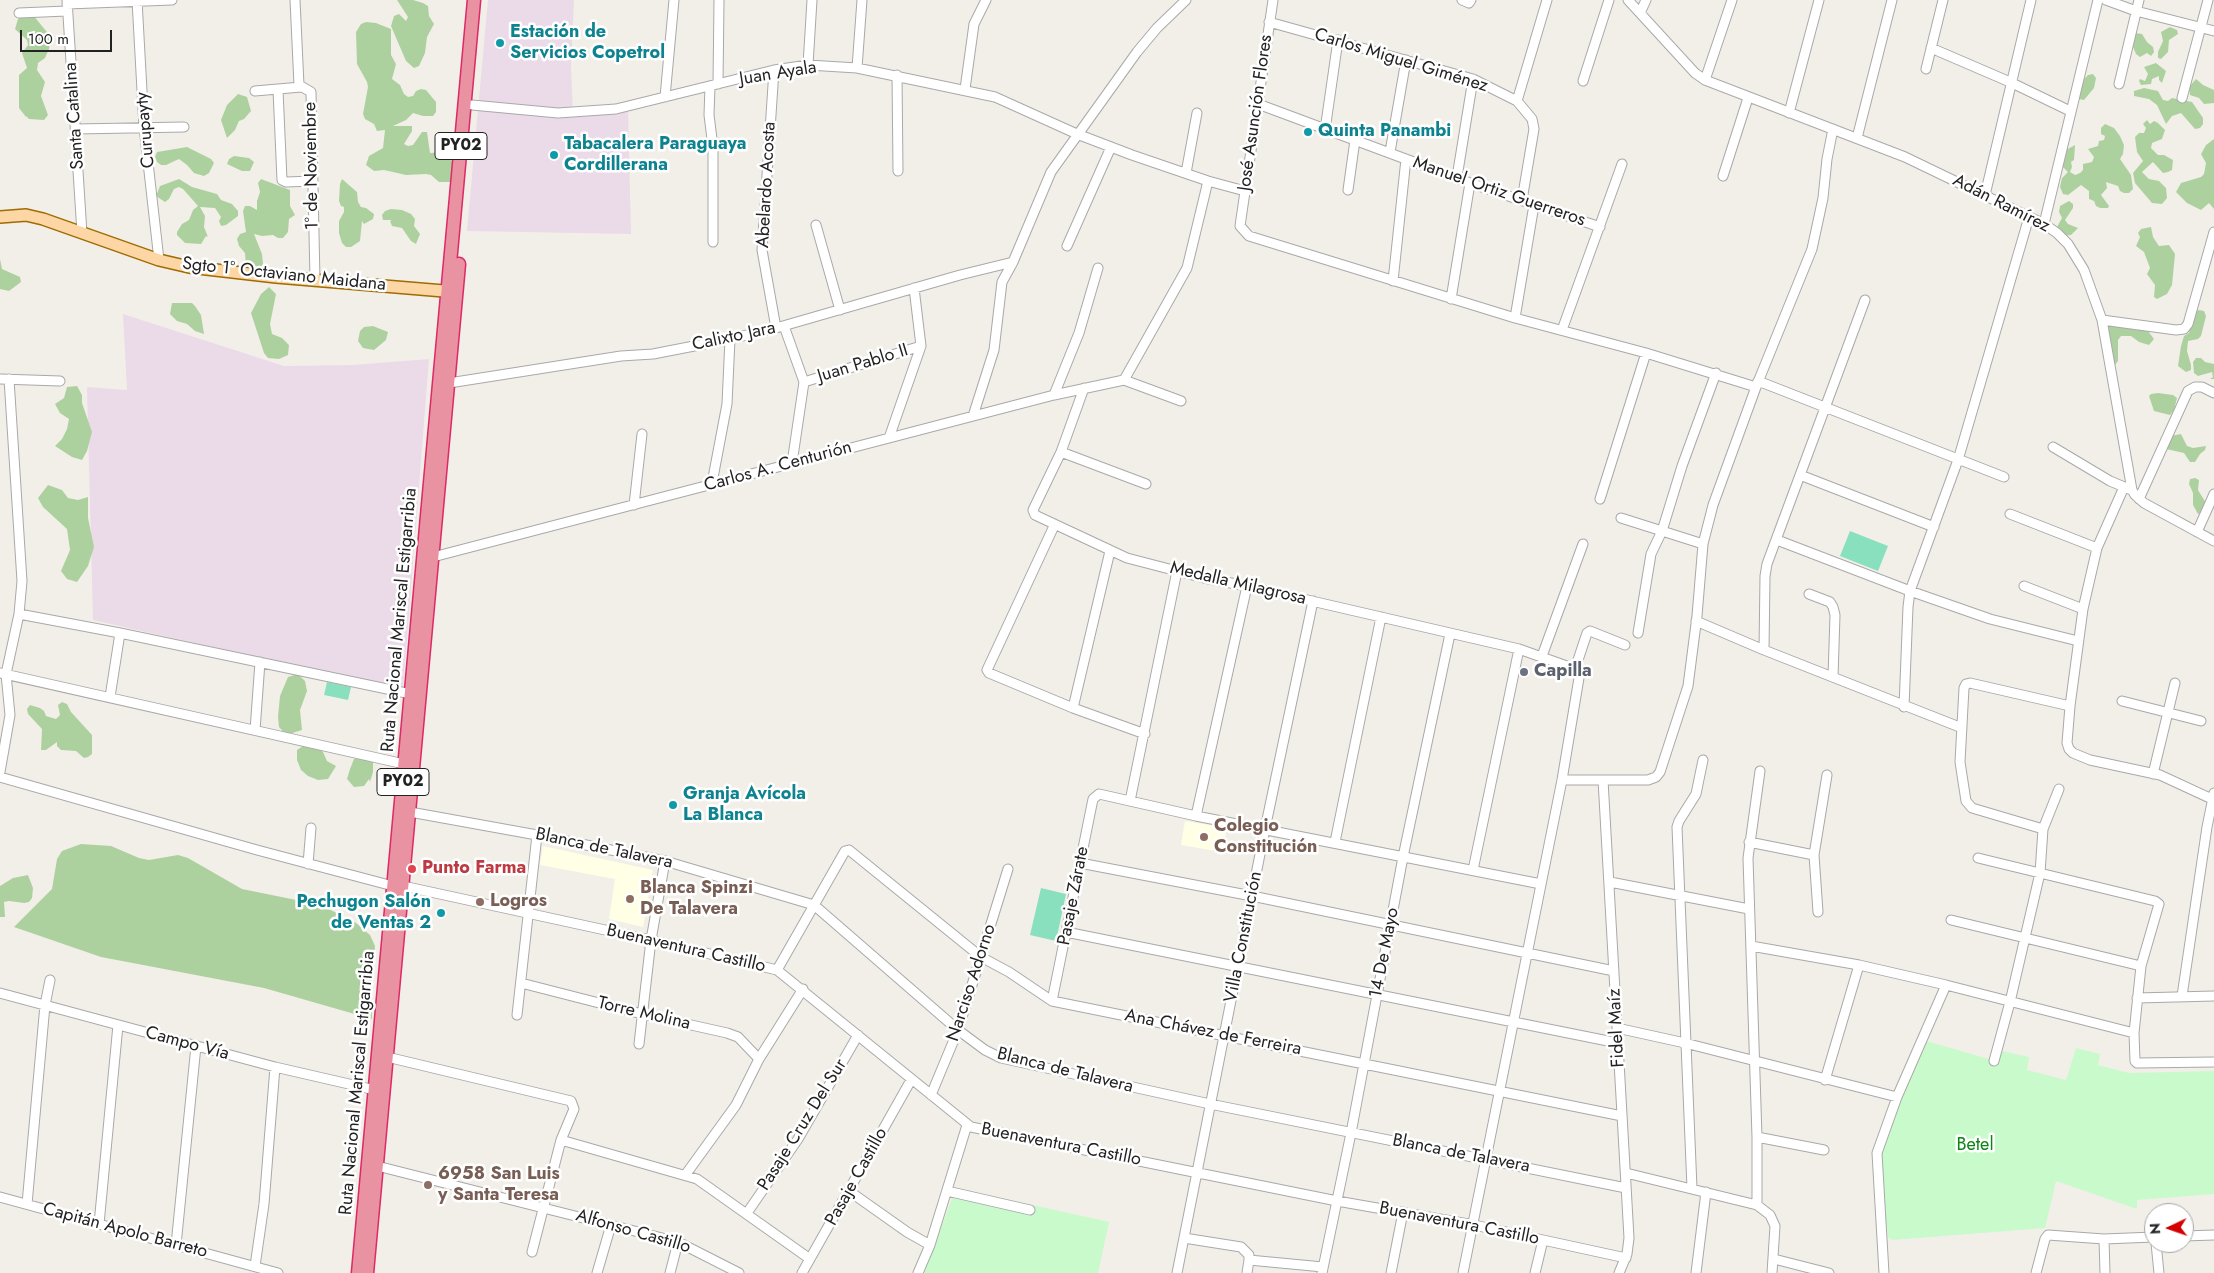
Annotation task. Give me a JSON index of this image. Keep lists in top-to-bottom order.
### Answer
{
  "streets": {
    "highway": ["PY02", "Ruta Nacional Mariscal Estigarribia"],
    "main road": ["Sgto 1° Octaviano Maidana"],
    "street": [
      "Carlos Miguel Giménez",
      "Juan Ayala",
      "José Asunción Flores",
      "Santa Catalina",
      "Curupayty",
      "1º de Noviembre",
      "Abelardo Acosta",
      "Manuel Ortiz Guerreros",
      "Adán Ramírez",
      "Calixto Jara",
      "Juan Pablo II",
      "Carlos A. Centurión",
      "Medalla Milagrosa",
      "Blanca de Talavera",
      "Pasaje Zárate",
      "Villa Constitución",
      "Buenaventura Castillo",
      "14 De Mayo",
      "Narciso Adorno",
      "Torre Molina",
      "Fidel Maíz",
      "Ana Chávez de Ferreira",
      "Campo Vía",
      "Pasaje Cruz Del Sur",
      "Pasaje Castillo",
      "Capitán Apolo Barreto",
      "Alfonso Castillo"
    ]
  },
  "crossings": [
    ["Carlos Miguel Giménez", "José Asunción Flores"],
    ["Carlos Miguel Giménez", "Manuel Ortiz Guerreros"],
    ["Juan Ayala", "José Asunción Flores"],
    ["Juan Ayala", "Abelardo Acosta"],
    ["Juan Ayala", "Ruta Nacional Mariscal Estigarribia"],
    ["José Asunción Flores", "Manuel Ortiz Guerreros"],
    ["Santa Catalina", "Sgto 1° Octaviano Maidana"],
    ["Curupayty", "Sgto 1° Octaviano Maidana"],
    ["1º de Noviembre", "Sgto 1° Octaviano Maidana"],
    ["Abelardo Acosta", "Calixto Jara"],
    ["Sgto 1° Octaviano Maidana", "Ruta Nacional Mariscal Estigarribia"],
    ["Calixto Jara", "Ruta Nacional Mariscal Estigarribia"],
    ["Carlos A. Centurión", "Medalla Milagrosa"],
    ["Carlos A. Centurión", "Ruta Nacional Mariscal Estigarribia"],
    ["Medalla Milagrosa", "Villa Constitución"],
    ["Medalla Milagrosa", "14 De Mayo"],
    ["Ruta Nacional Mariscal Estigarribia", "Blanca de Talavera"],
    ["Ruta Nacional Mariscal Estigarribia", "Buenaventura Castillo"],
    ["Ruta Nacional Mariscal Estigarribia", "Campo Vía"],
    ["Ruta Nacional Mariscal Estigarribia", "Alfonso Castillo"],
    ["Blanca de Talavera", "Villa Constitución"],
    ["Blanca de Talavera", "14 De Mayo"],
    ["Blanca de Talavera", "Narciso Adorno"],
    ["Blanca de Talavera", "Fidel Maíz"],
    ["Blanca de Talavera", "Ana Chávez de Ferreira"],
    ["Pasaje Zárate", "Ana Chávez de Ferreira"],
    ["Villa Constitución", "Buenaventura Castillo"],
    ["Villa Constitución", "Ana Chávez de Ferreira"],
    ["Buenaventura Castillo", "14 De Mayo"],
    ["Buenaventura Castillo", "Narciso Adorno"],
    ["Buenaventura Castillo", "Fidel Maíz"],
    ["Buenaventura Castillo", "Pasaje Cruz Del Sur"],
    ["Buenaventura Castillo", "Pasaje Castillo"],
    ["14 De Mayo", "Ana Chávez de Ferreira"],
    ["Narciso Adorno", "Ana Chávez de Ferreira"],
    ["Fidel Maíz", "Ana Chávez de Ferreira"]
  ],
  "parks": ["Betel"],
  "places": [
    "Estación de Servicios Copetrol",
    "Quinta Panambi",
    "Tabacalera Paraguaya Cordillerana",
    "Capilla",
    "Granja Avícola La Blanca",
    "Colegio Constitución",
    "Punto Farma",
    "Blanca Spinzi De Talavera",
    "Logros",
    "Pechugon Salón de Ventas 2",
    "6958 San Luis y Santa Teresa"
  ],
  "scale_bar": "100 m",
  "north": "left"
}
